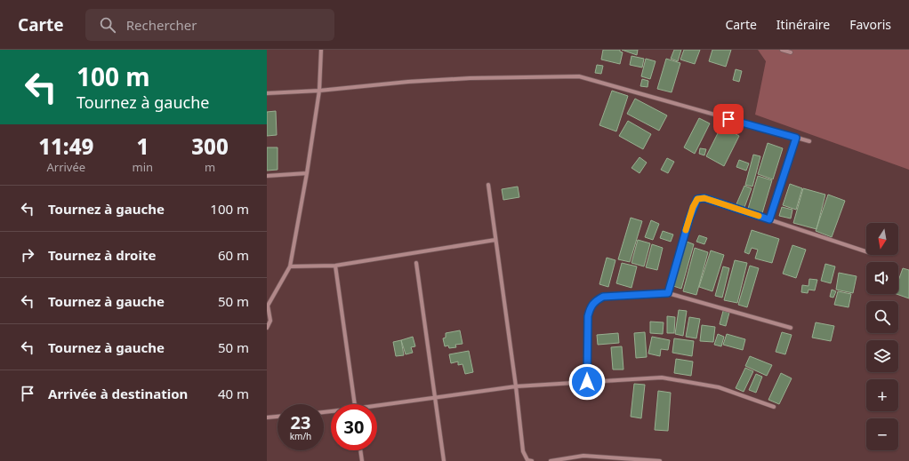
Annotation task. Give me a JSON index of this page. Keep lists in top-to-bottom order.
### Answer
{
  "north": "bottom",
  "page": {
    "header": "Carte",
    "search": "Rechercher",
    "nav": ["Carte", "Itinéraire", "Favoris"],
    "turn": ["100 m", "Tournez à gauche"],
    "eta": [
      "11:49",
      "Arrivée",
      "1",
      "min",
      "300",
      "m"
    ],
    "list": [
      {
        "name": "Tournez à gauche",
        "value": "100 m"
      },
      {
        "name": "Tournez à droite",
        "value": "60 m"
      },
      {
        "name": "Tournez à gauche",
        "value": "50 m"
      },
      {
        "name": "Tournez à gauche",
        "value": "50 m"
      },
      {
        "name": "Arrivée à destination",
        "value": "40 m"
      }
    ],
    "map_buttons": ["+", "−"],
    "speed": "23 km/h",
    "limit": "30"
  }
}
